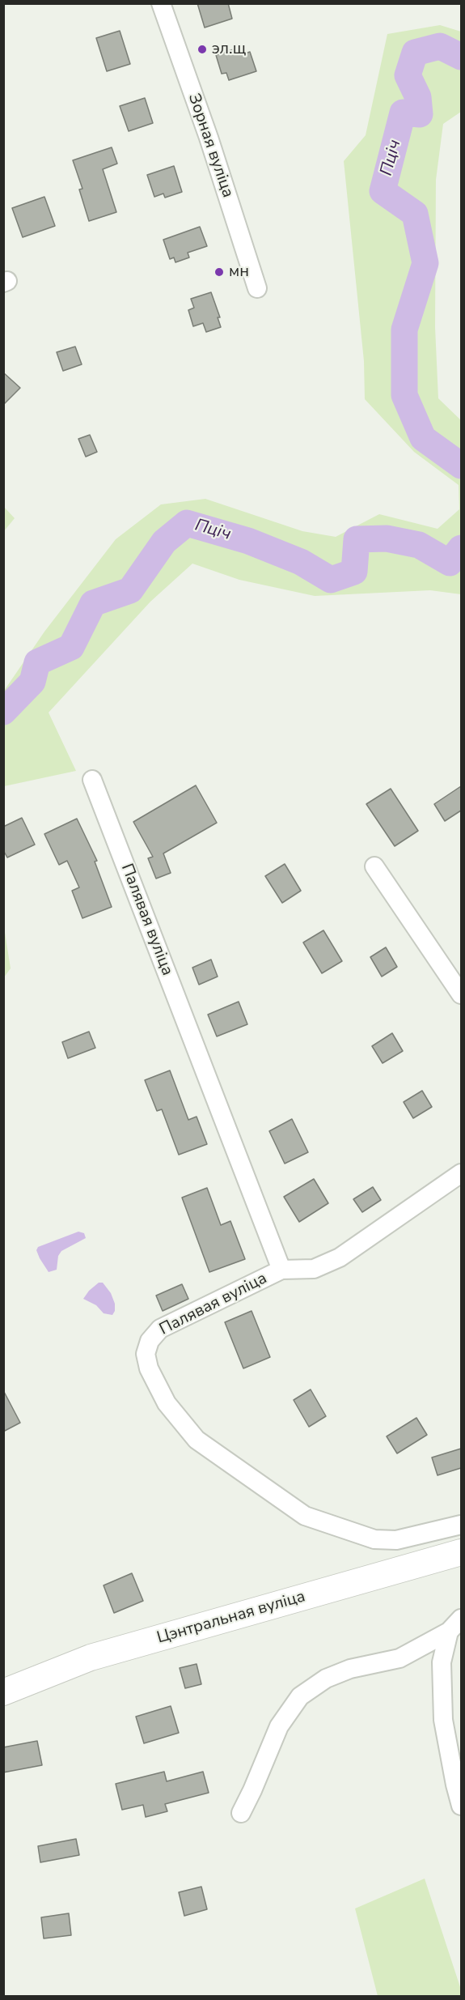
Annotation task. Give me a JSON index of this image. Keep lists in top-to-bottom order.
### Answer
{
  "streets": {
    "main road": ["Цэнтральная вуліца"],
    "street": ["Зорная вуліца", "Палявая вуліца"]
  },
  "water": ["Пціч"],
  "places": ["эл.щ", "мн"]
}
